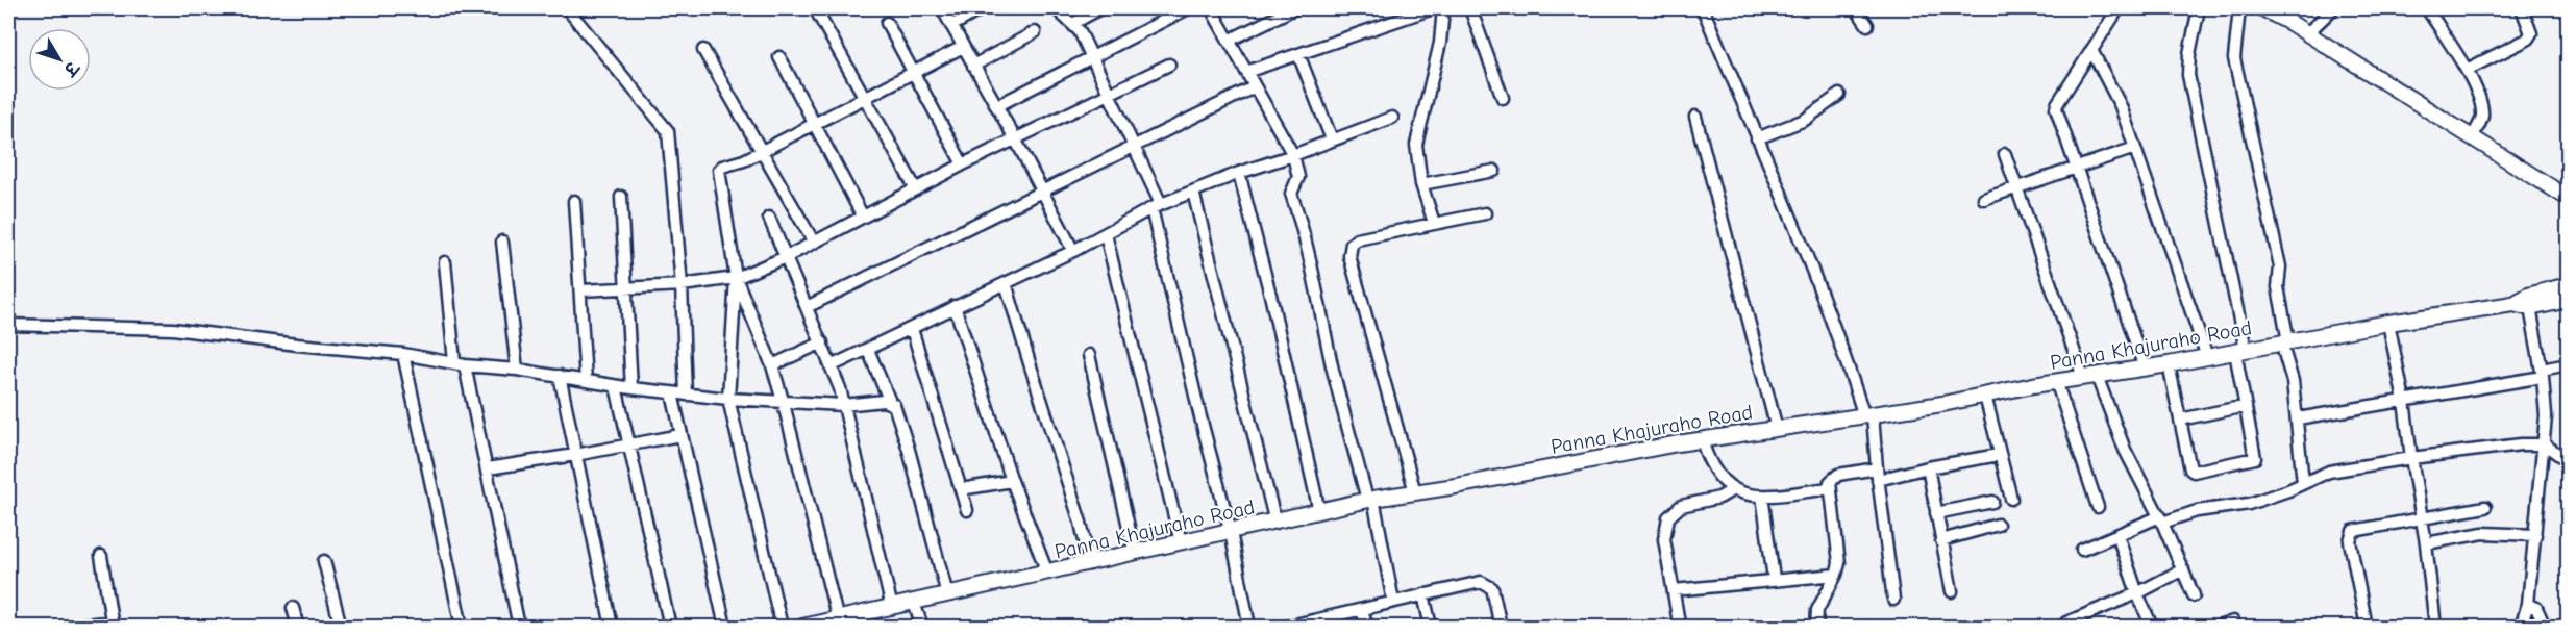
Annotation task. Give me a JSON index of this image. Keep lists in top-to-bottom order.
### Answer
{
  "streets": {
    "main road": ["Panna Khajuraho Road"]
  },
  "north": "bottom right"
}
